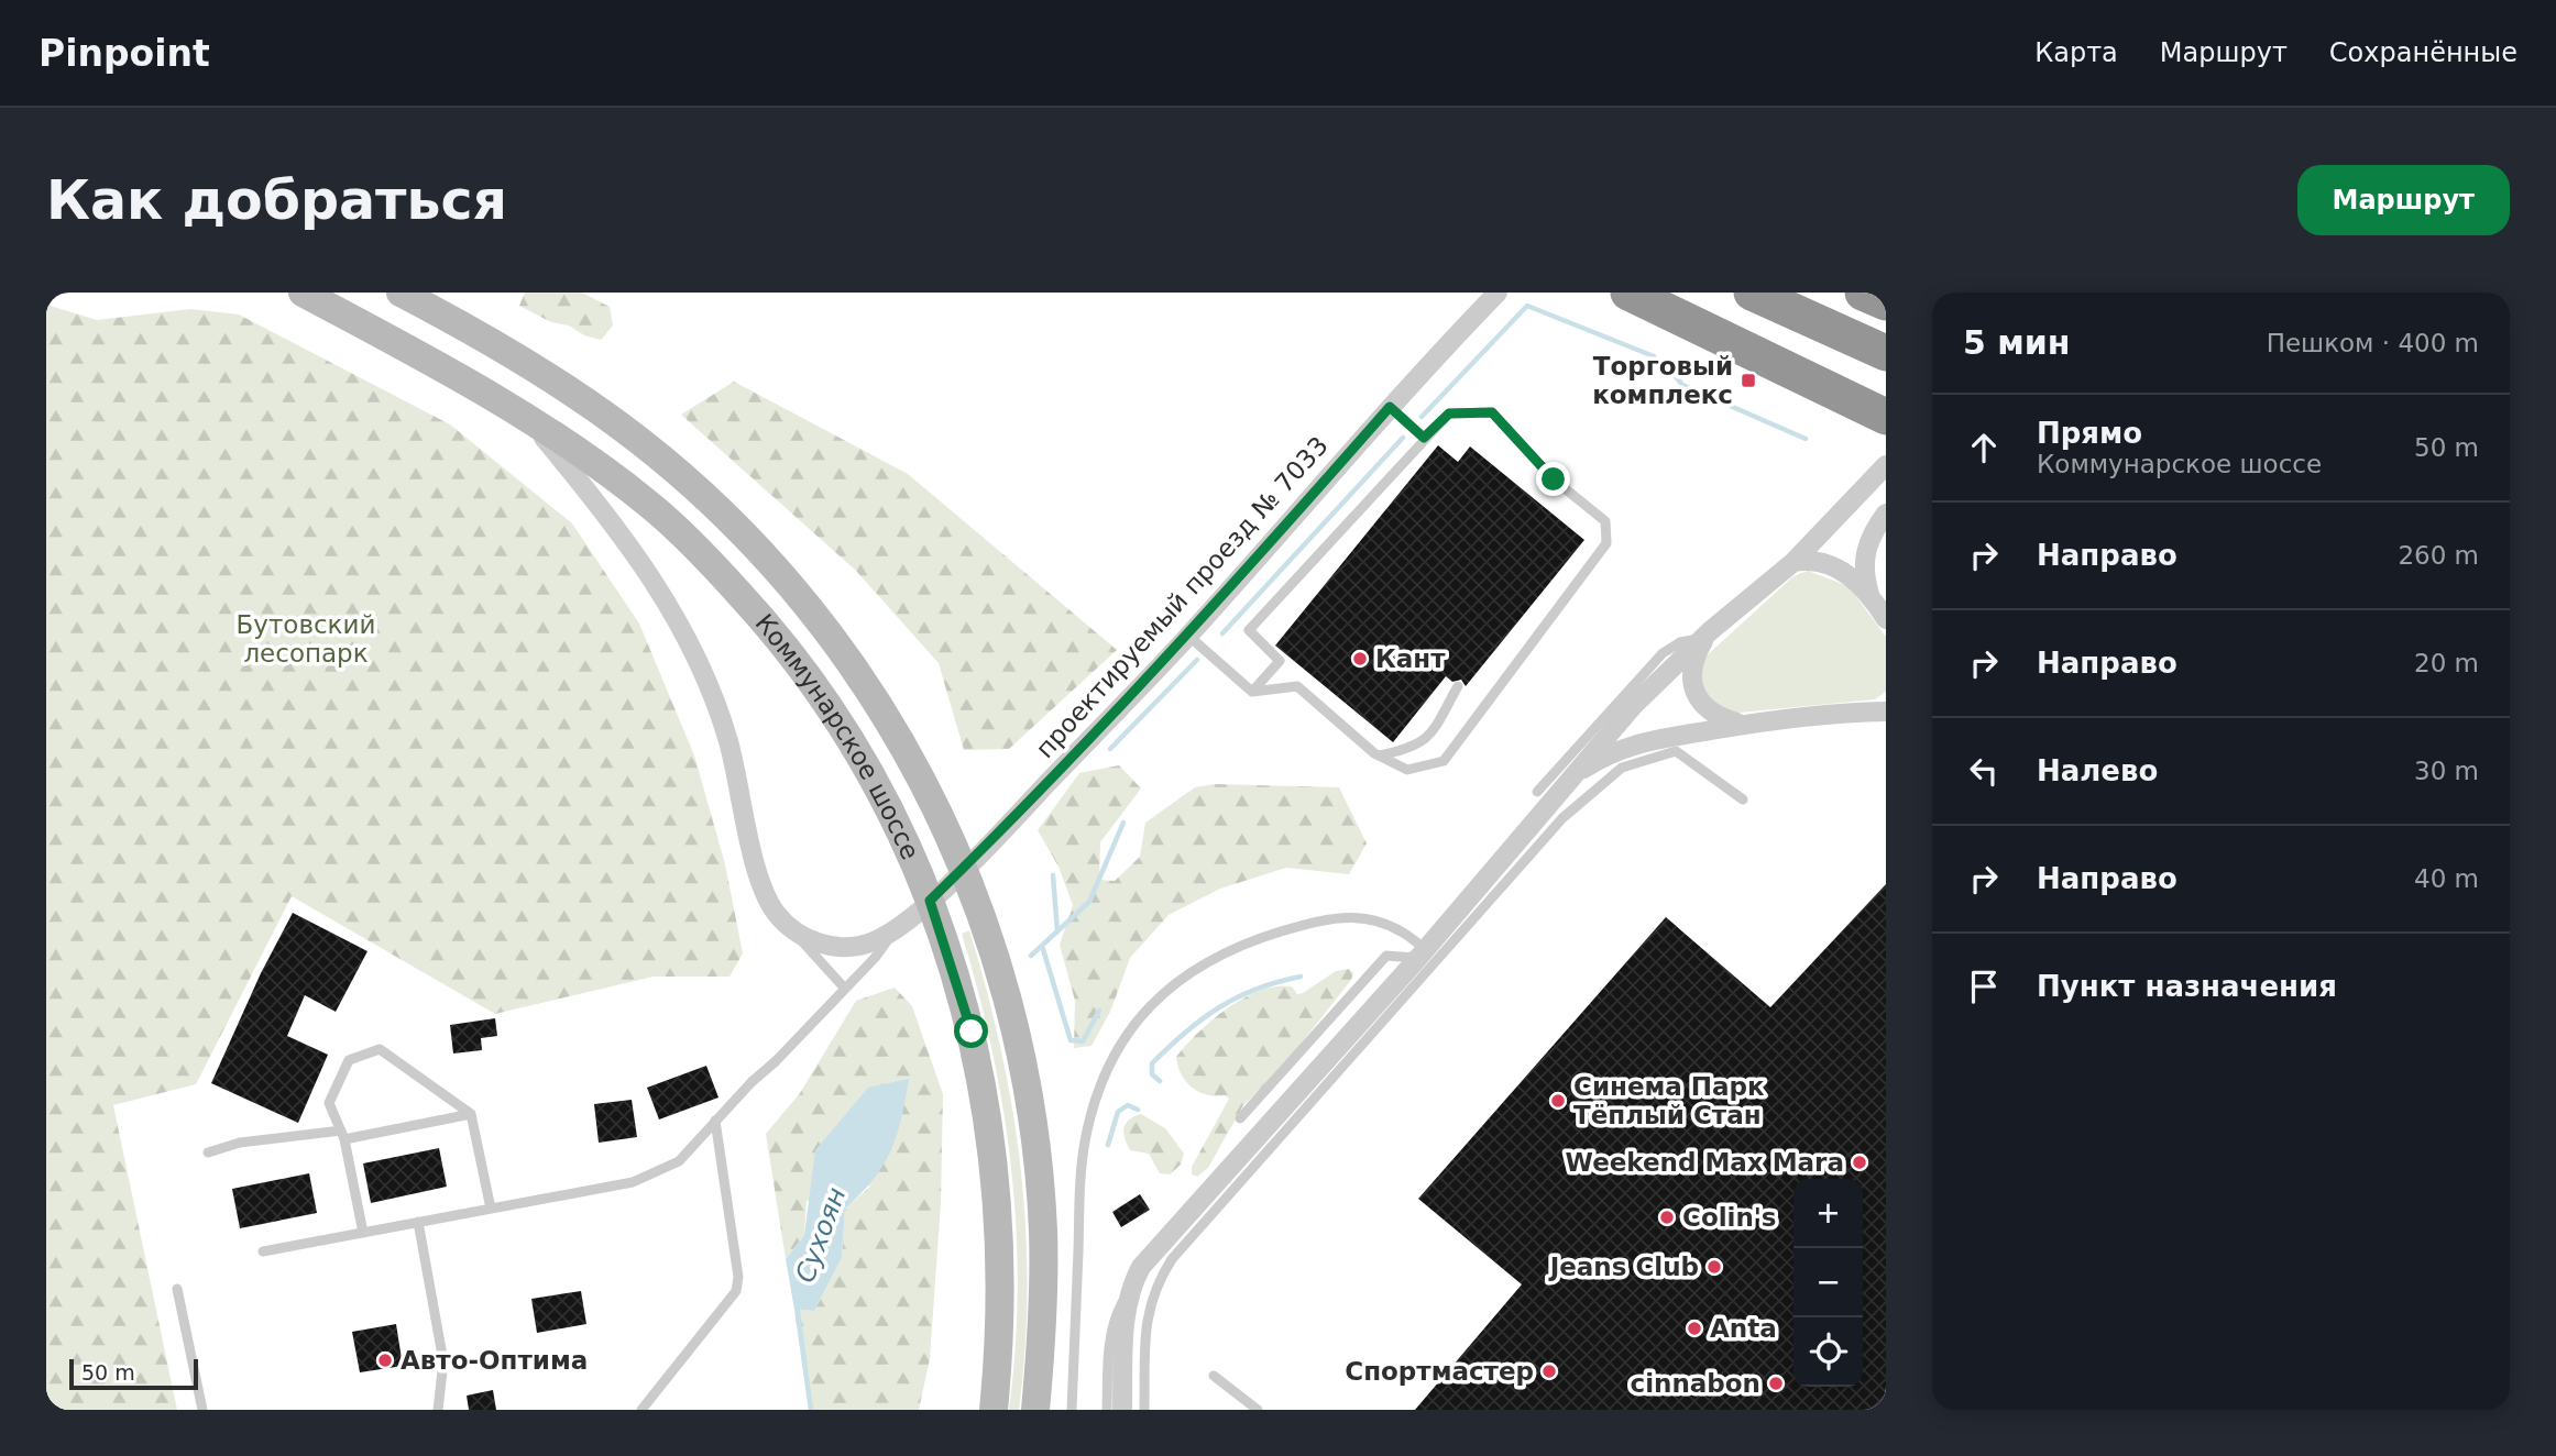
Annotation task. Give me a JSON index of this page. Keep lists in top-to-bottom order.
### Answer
{
  "streets": {
    "main road": ["Коммунарское шоссе"],
    "street": ["проектируемый проезд № 7033"]
  },
  "crossings": [
    ["проектируемый проезд № 7033", "Коммунарское шоссе"]
  ],
  "water": ["Сухоян"],
  "parks": ["Бутовский лесопарк"],
  "places": {
    "transit": ["Торговый комплекс"],
    "other": [
      "Кант",
      "Синема Парк Тёплый Стан",
      "Weekend Max Mara",
      "Colin's",
      "Jeans Club",
      "Anta",
      "Авто-Оптима",
      "Спортмастер",
      "cinnabon"
    ]
  },
  "scale_bar": "50 m",
  "page": {
    "header": "Pinpoint",
    "nav": ["Карта", "Маршрут", "Сохранённые"],
    "buttons": "Маршрут",
    "title": "Как добраться",
    "heading": ["5 мин", "Пешком · 400 m"],
    "list": [
      ["Прямо", "Коммунарское шоссе", "50 m"],
      ["Направо", "260 m"],
      ["Направо", "20 m"],
      ["Налево", "30 m"],
      ["Направо", "40 m"],
      "Пункт назначения"
    ],
    "map_buttons": ["+", "−"],
    "scale": "50 m"
  }
}
